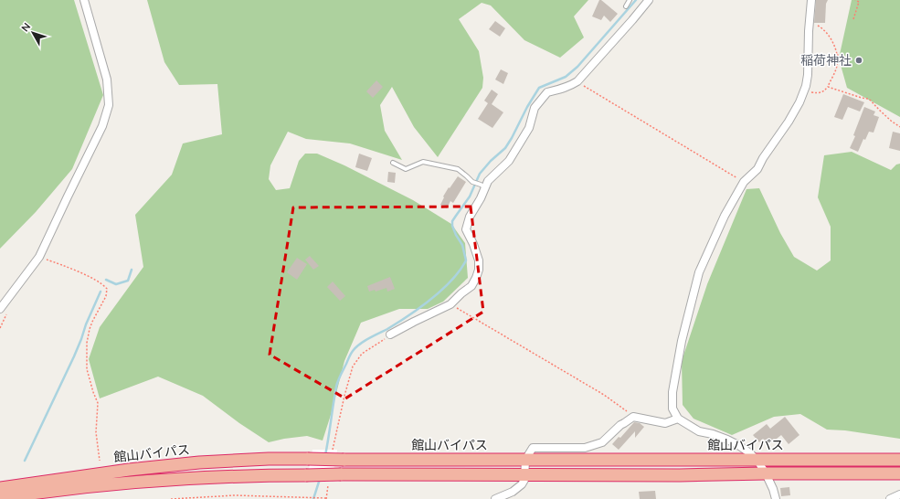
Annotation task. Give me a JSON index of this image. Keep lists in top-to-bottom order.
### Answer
{
  "streets": {
    "highway": ["館山バイパス"]
  },
  "places": ["稲荷神社"],
  "north": "top left"
}
